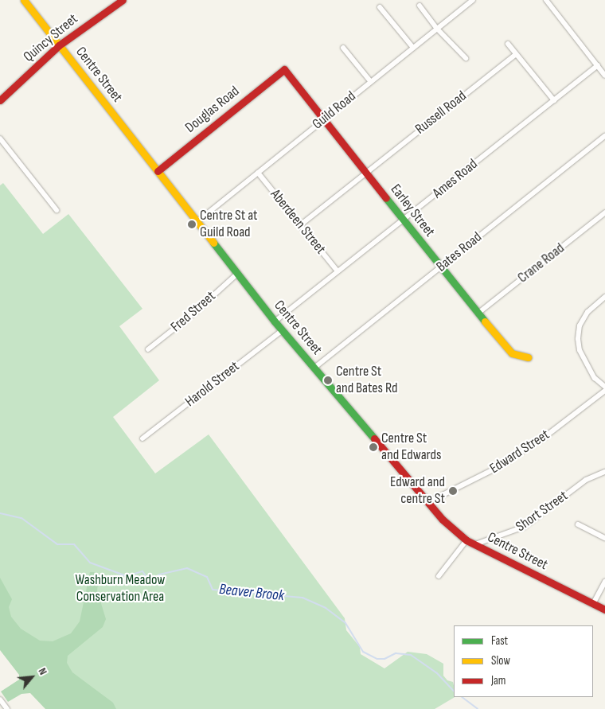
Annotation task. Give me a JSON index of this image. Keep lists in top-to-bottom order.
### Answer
{
  "streets": {
    "main road": [
      "Quincy Street",
      "Centre Street",
      "Douglas Road",
      "Earley Street"
    ],
    "street": [
      "Guild Road",
      "Russell Road",
      "Ames Road",
      "Aberdeen Street",
      "Bates Road",
      "Crane Road",
      "Fred Street",
      "Harold Street",
      "Edward Street",
      "Short Street"
    ]
  },
  "crossings": [
    ["Quincy Street", "Centre Street"],
    ["Centre Street", "Douglas Road"],
    ["Centre Street", "Guild Road"],
    ["Centre Street", "Ames Road"],
    ["Centre Street", "Bates Road"],
    ["Centre Street", "Fred Street"],
    ["Centre Street", "Harold Street"],
    ["Centre Street", "Edward Street"],
    ["Centre Street", "Short Street"],
    ["Douglas Road", "Earley Street"],
    ["Guild Road", "Earley Street"],
    ["Guild Road", "Aberdeen Street"],
    ["Russell Road", "Earley Street"],
    ["Russell Road", "Aberdeen Street"],
    ["Ames Road", "Earley Street"],
    ["Ames Road", "Aberdeen Street"],
    ["Earley Street", "Bates Road"],
    ["Earley Street", "Crane Road"]
  ],
  "water": ["Beaver Brook"],
  "parks": ["Washburn Meadow Conservation Area"],
  "places": [
    "Centre St at Guild Road",
    "Centre St and Bates Rd",
    "Centre St and Edwards",
    "Edward and centre St"
  ],
  "legend": ["Fast", "Slow", "Jam"],
  "north": "top right"
}
